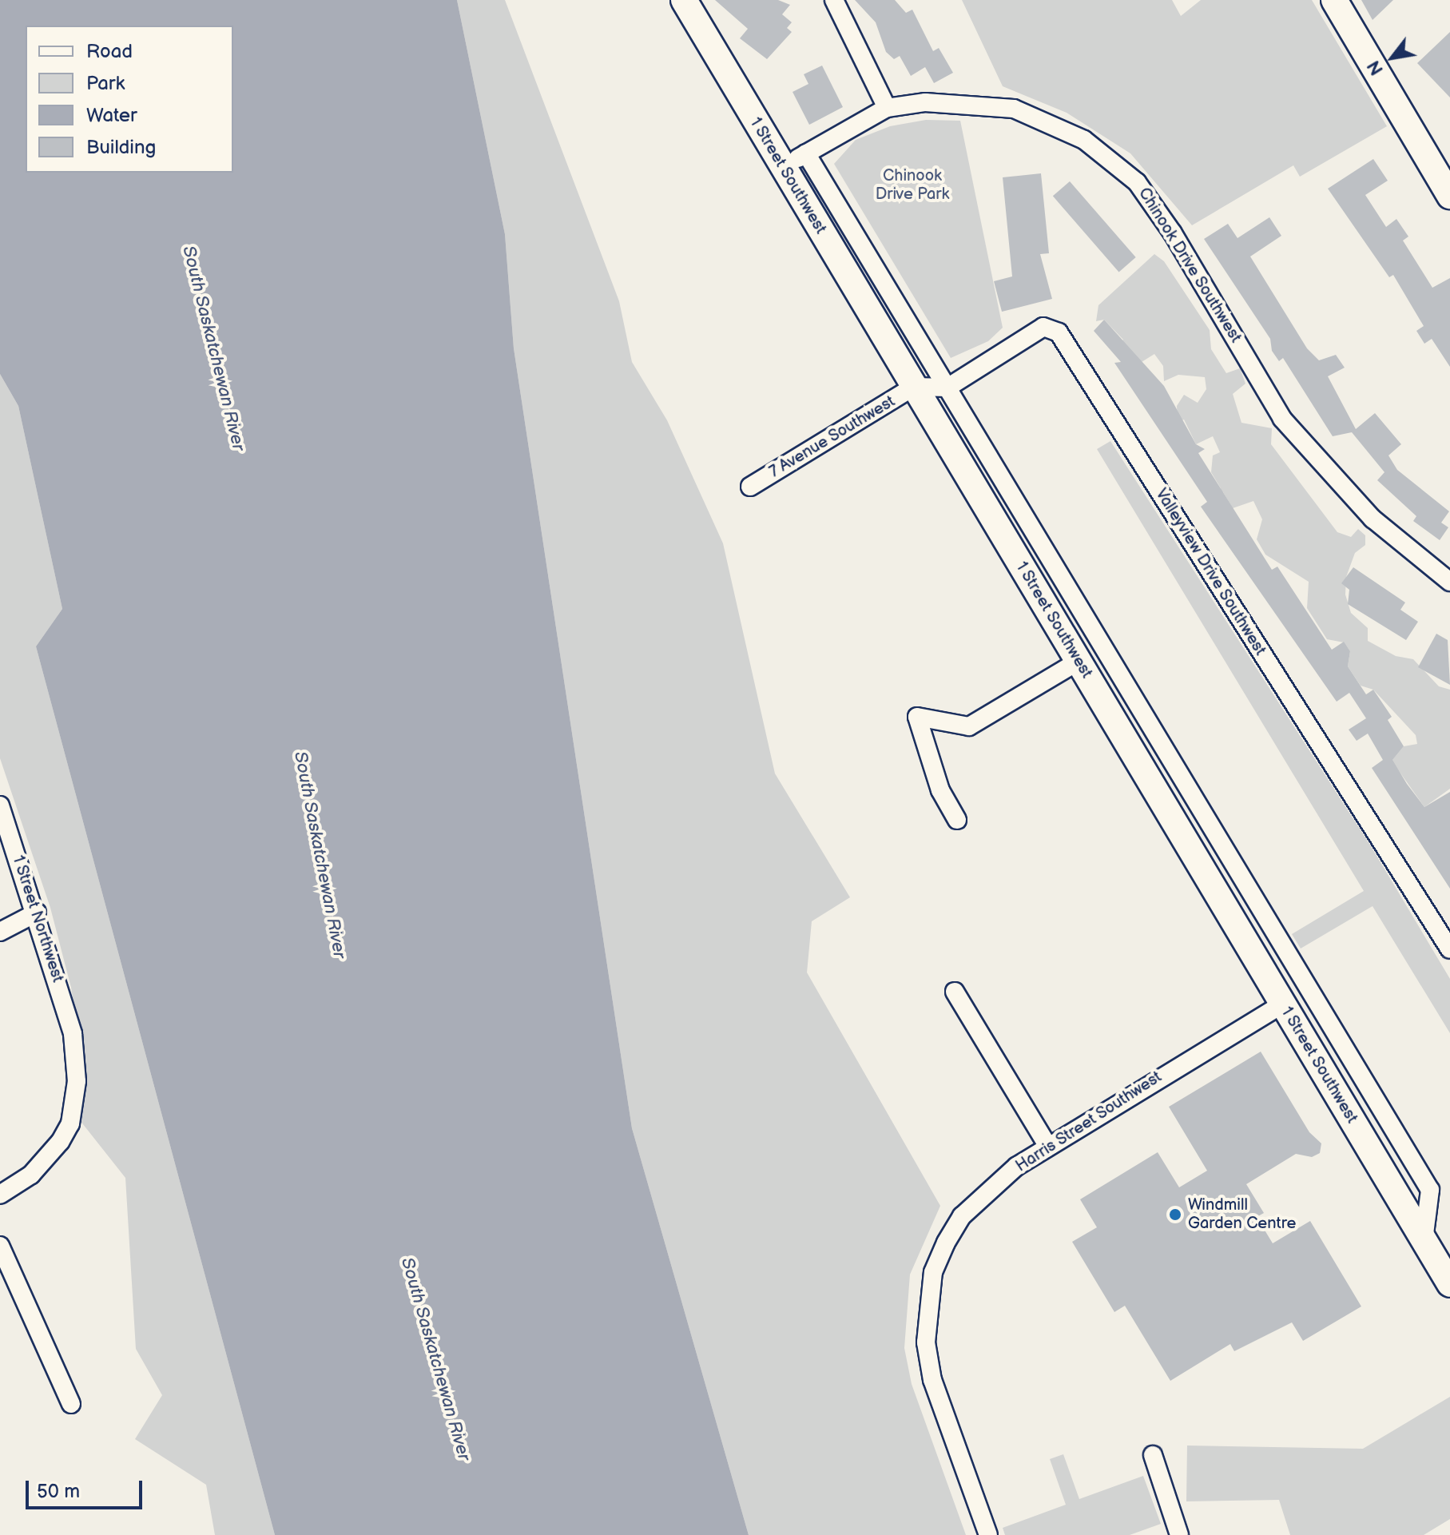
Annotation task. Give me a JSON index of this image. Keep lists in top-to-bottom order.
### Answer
{
  "streets": {
    "street": [
      "1 Street Southwest",
      "Chinook Drive Southwest",
      "7 Avenue Southwest",
      "Valleyview Drive Southwest",
      "1 Street Northwest",
      "Harris Street Southwest"
    ]
  },
  "crossings": [
    ["1 Street Southwest", "Chinook Drive Southwest"],
    ["1 Street Southwest", "7 Avenue Southwest"],
    ["1 Street Southwest", "Valleyview Drive Southwest"],
    ["1 Street Southwest", "Harris Street Southwest"]
  ],
  "water": ["South Saskatchewan River"],
  "parks": ["Chinook Drive Park"],
  "places": ["Windmill Garden Centre"],
  "legend": [
    "Road",
    "Park",
    "Water",
    "Building"
  ],
  "scale_bar": "50 m",
  "north": "bottom left"
}
